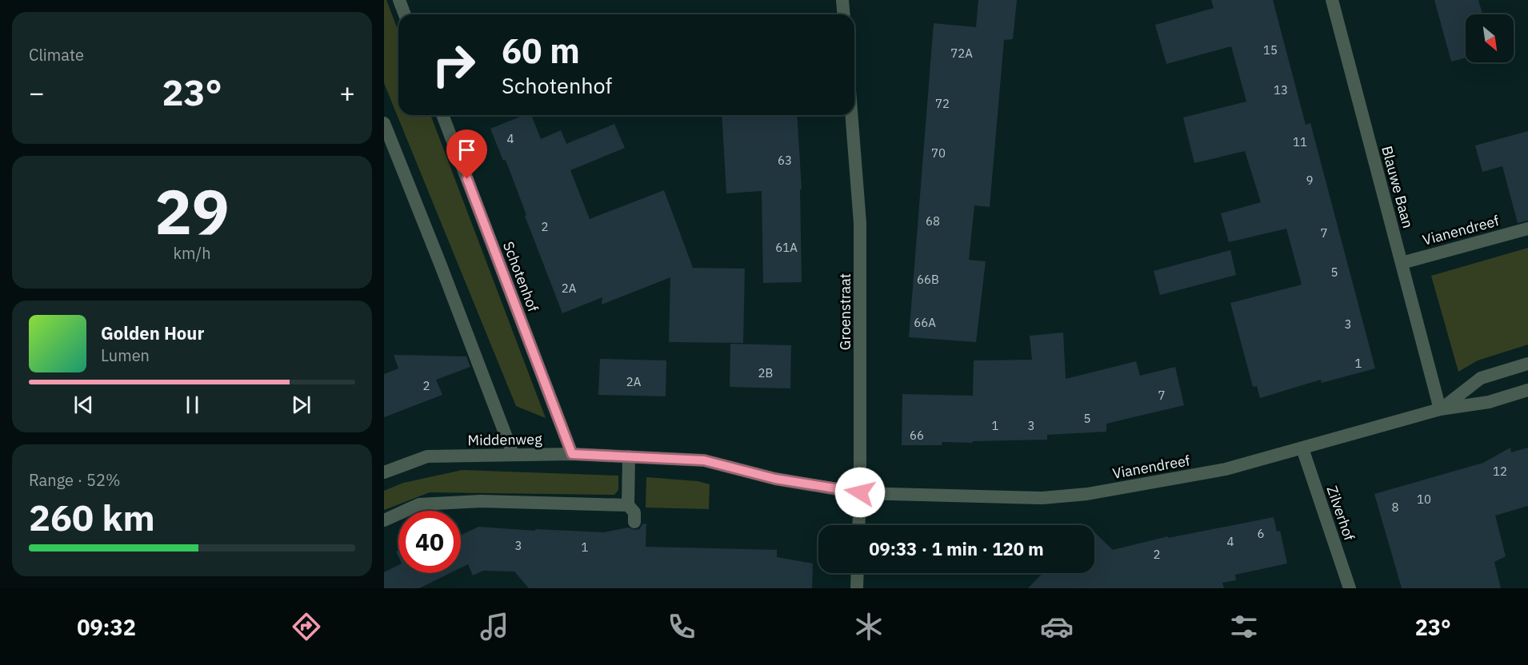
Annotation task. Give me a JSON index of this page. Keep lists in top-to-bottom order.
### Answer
{
  "streets": {
    "street": [
      "Blauwe Baan",
      "Vianendreef",
      "Schotenhof",
      "Groenstraat",
      "Middenweg",
      "Zilverhof"
    ]
  },
  "crossings": [
    ["Blauwe Baan", "Vianendreef"],
    ["Vianendreef", "Groenstraat"],
    ["Vianendreef", "Middenweg"],
    ["Vianendreef", "Zilverhof"],
    ["Schotenhof", "Middenweg"],
    ["Groenstraat", "Middenweg"]
  ],
  "house_numbers": [
    "15",
    "72A",
    "13",
    "72",
    "4",
    "11",
    "70",
    "63",
    "9",
    "68",
    "2",
    "7",
    "61A",
    "5",
    "66B",
    "2A",
    "66A",
    "3",
    "1",
    "2B",
    "2A",
    "2",
    "7",
    "5",
    "1",
    "3",
    "66",
    "12",
    "10",
    "8",
    "6",
    "4",
    "3",
    "1",
    "2"
  ],
  "north": "bottom right",
  "page": {
    "tile": [
      "Climate",
      ["29", "km/h"],
      ["Range · 52%", "260 km"]
    ],
    "turn": ["60 m", "Schotenhof"],
    "heat": ["−", "23°", "+"],
    "song": ["Golden Hour", "Lumen"],
    "limit": "40",
    "trip": "09:33 · 1 min · 120 m",
    "tabs": ["09:32", "23°"]
  }
}
